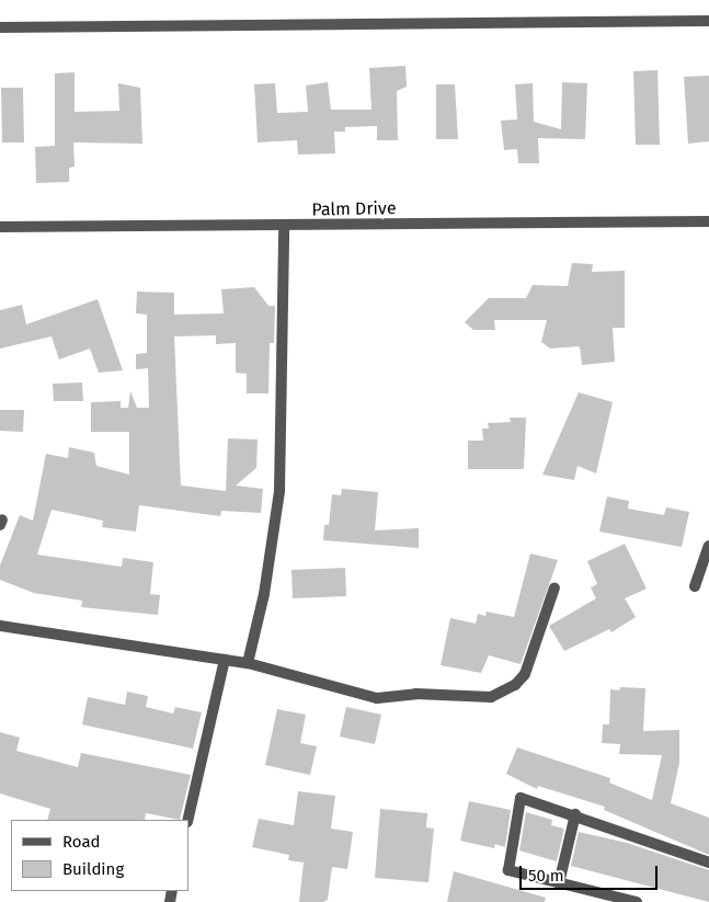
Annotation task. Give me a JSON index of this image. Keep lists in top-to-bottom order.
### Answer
{
  "streets": {
    "street": ["Palm Drive"]
  },
  "legend": ["Road", "Building"],
  "scale_bar": "50 m"
}
